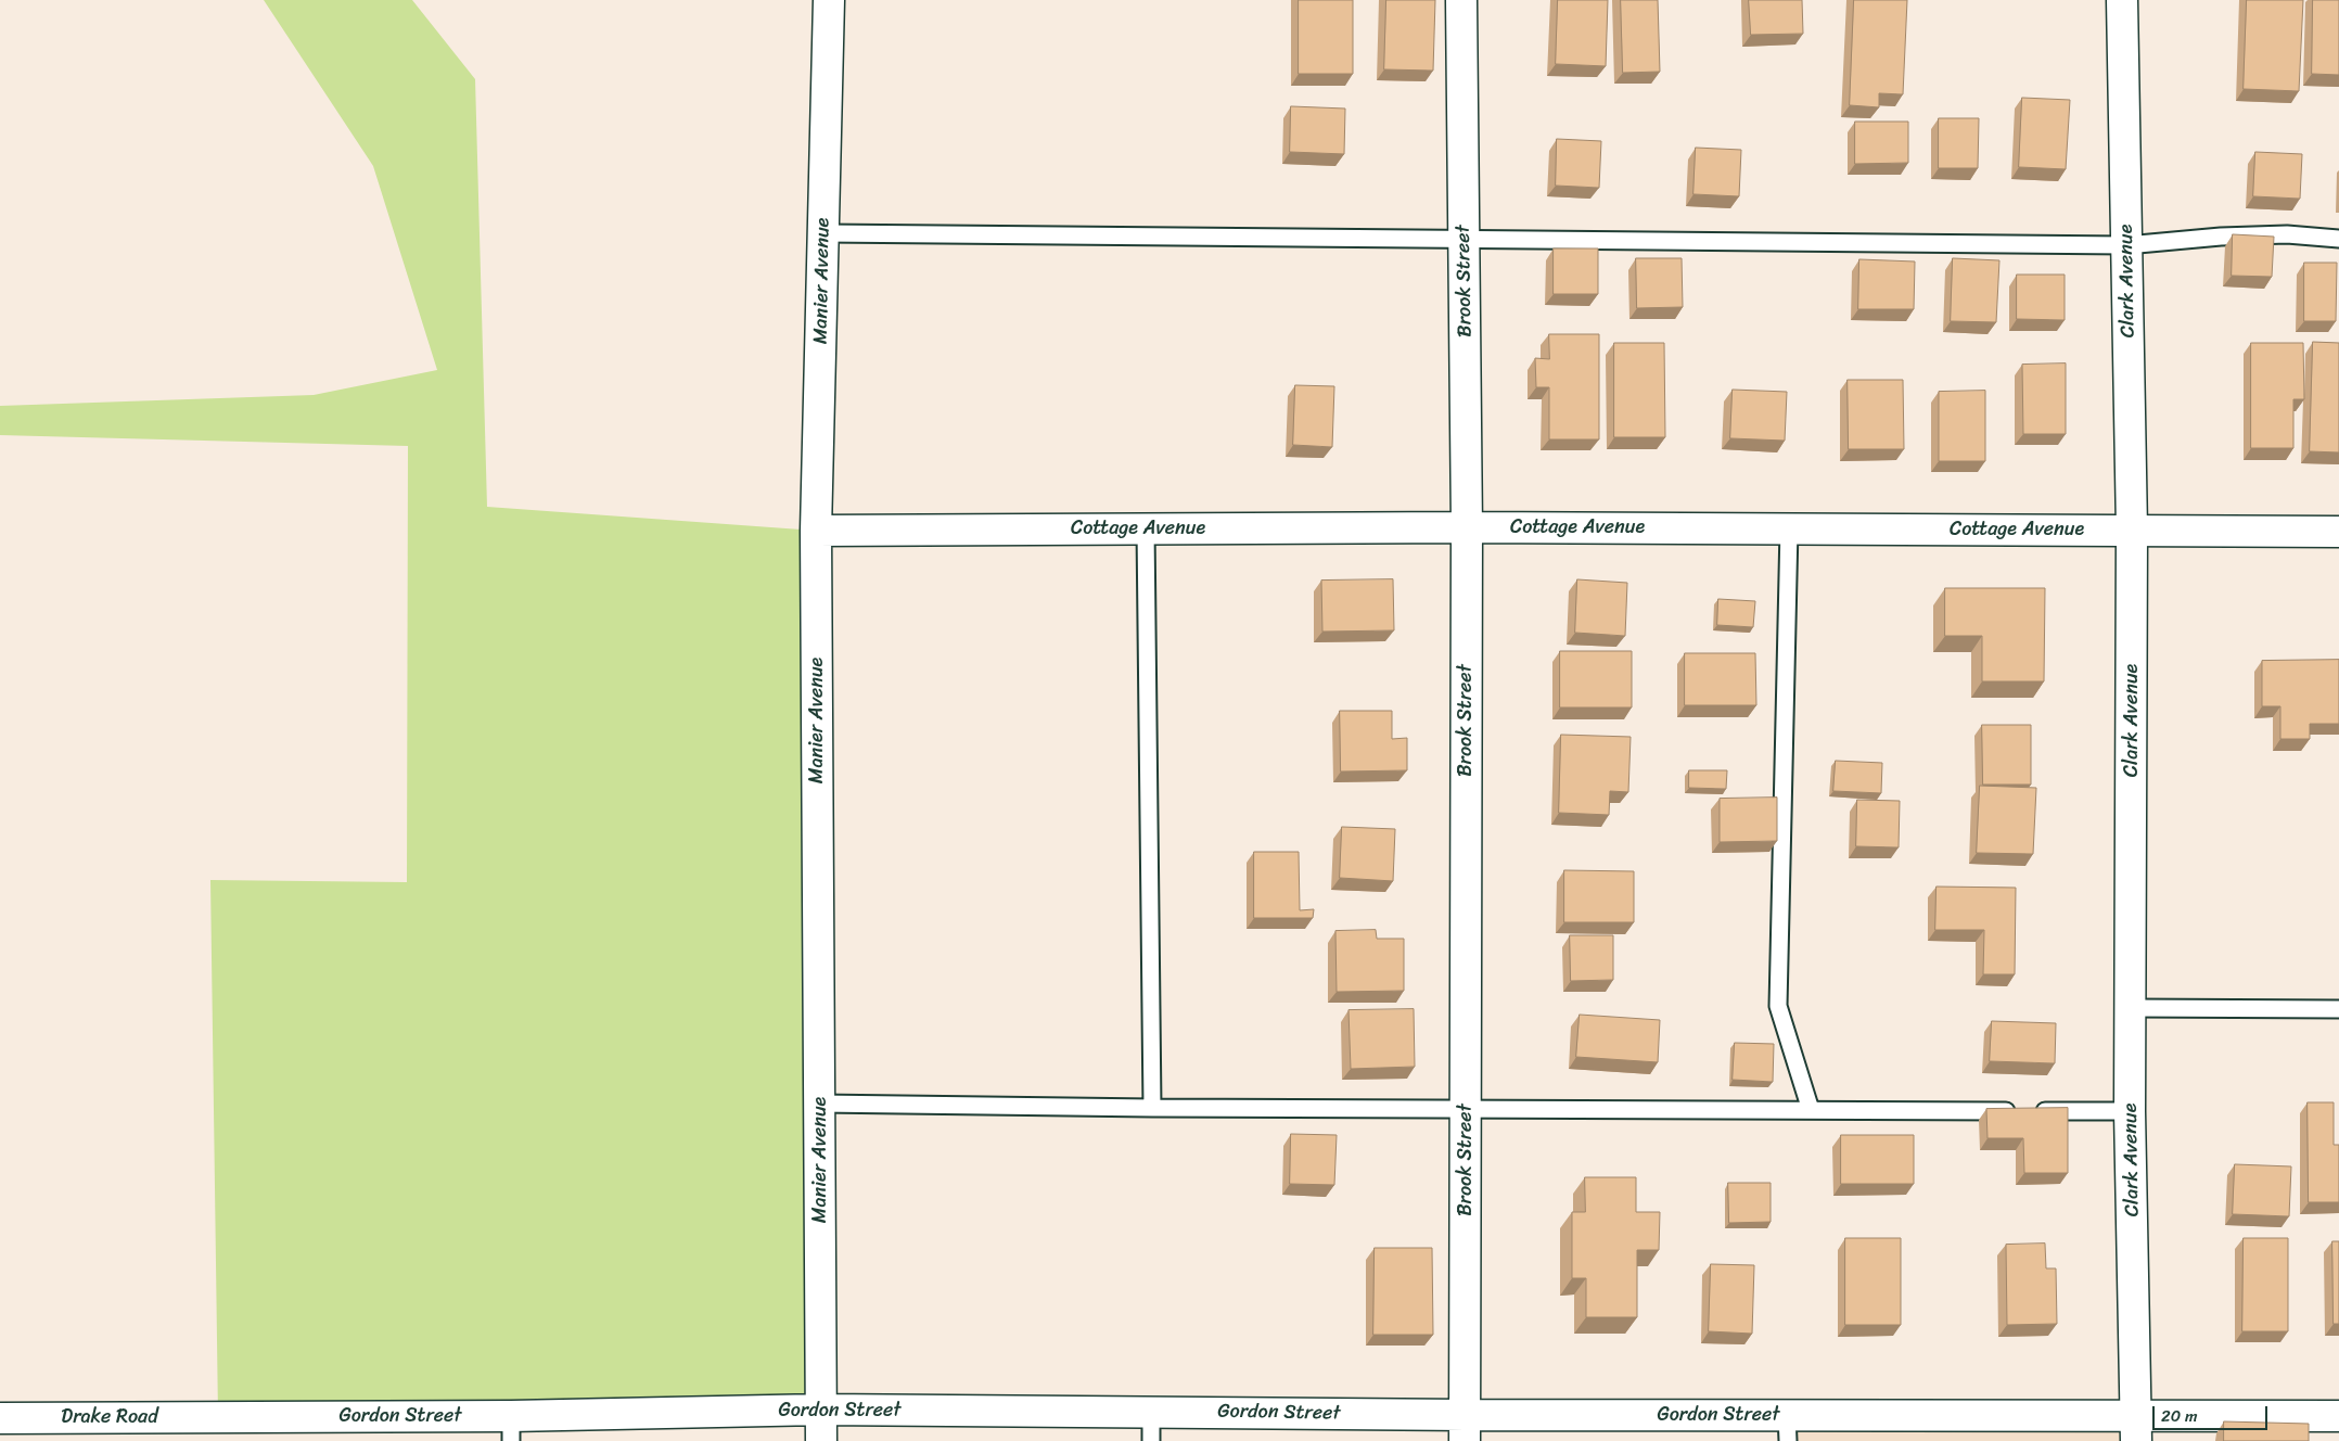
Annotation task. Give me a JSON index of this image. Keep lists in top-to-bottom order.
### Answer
{
  "streets": {
    "street": [
      "Manier Avenue",
      "Brook Street",
      "Clark Avenue",
      "Cottage Avenue",
      "Gordon Street",
      "Drake Road"
    ]
  },
  "crossings": [
    ["Manier Avenue", "Cottage Avenue"],
    ["Manier Avenue", "Gordon Street"],
    ["Brook Street", "Cottage Avenue"],
    ["Brook Street", "Gordon Street"],
    ["Clark Avenue", "Cottage Avenue"],
    ["Clark Avenue", "Gordon Street"],
    ["Gordon Street", "Drake Road"]
  ],
  "scale_bar": "20 m"
}
